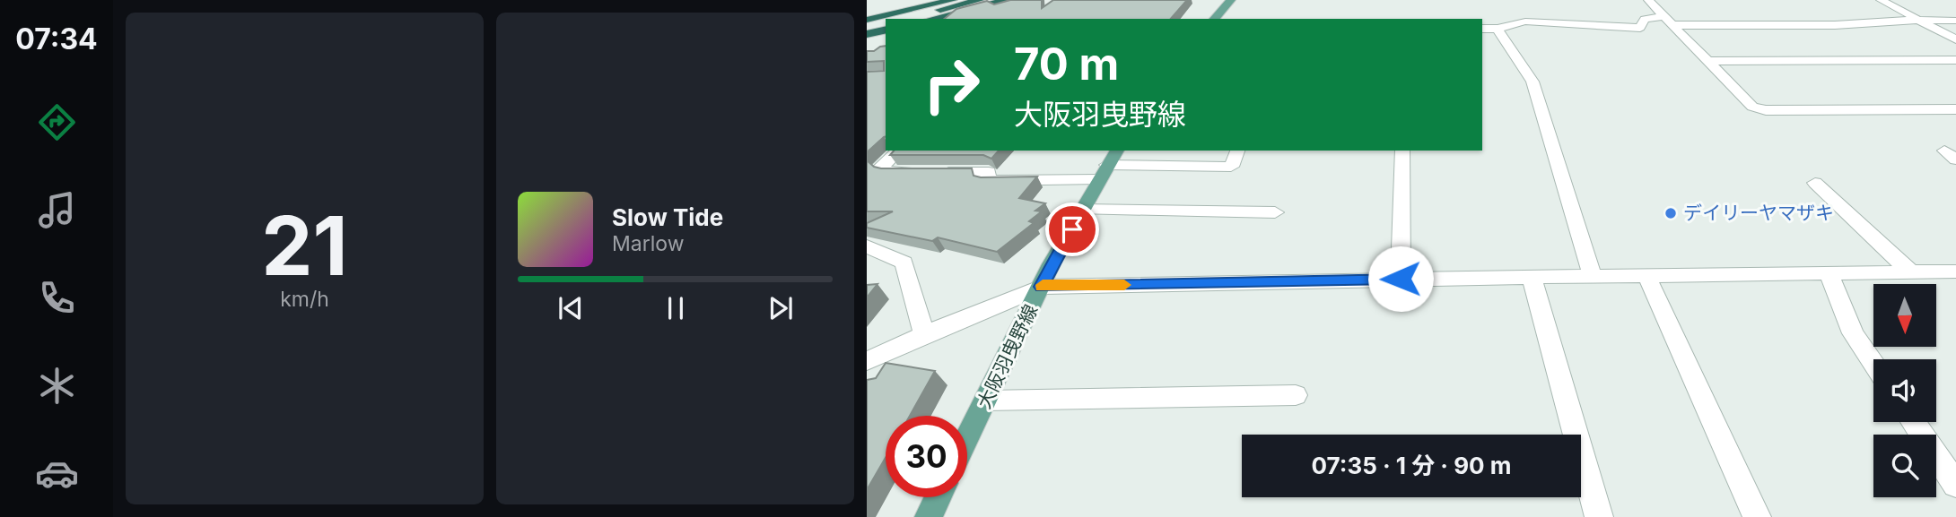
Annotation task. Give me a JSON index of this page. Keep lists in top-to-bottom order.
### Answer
{
  "streets": {
    "main road": ["大阪羽曳野線"]
  },
  "places": ["デイリーヤマザキ"],
  "north": "bottom",
  "page": {
    "tabs": "07:34",
    "tile": ["21", "km/h"],
    "turn": ["70 m", "大阪羽曳野線"],
    "song": ["Slow Tide", "Marlow"],
    "limit": "30",
    "trip": "07:35 · 1 分 · 90 m"
  }
}
